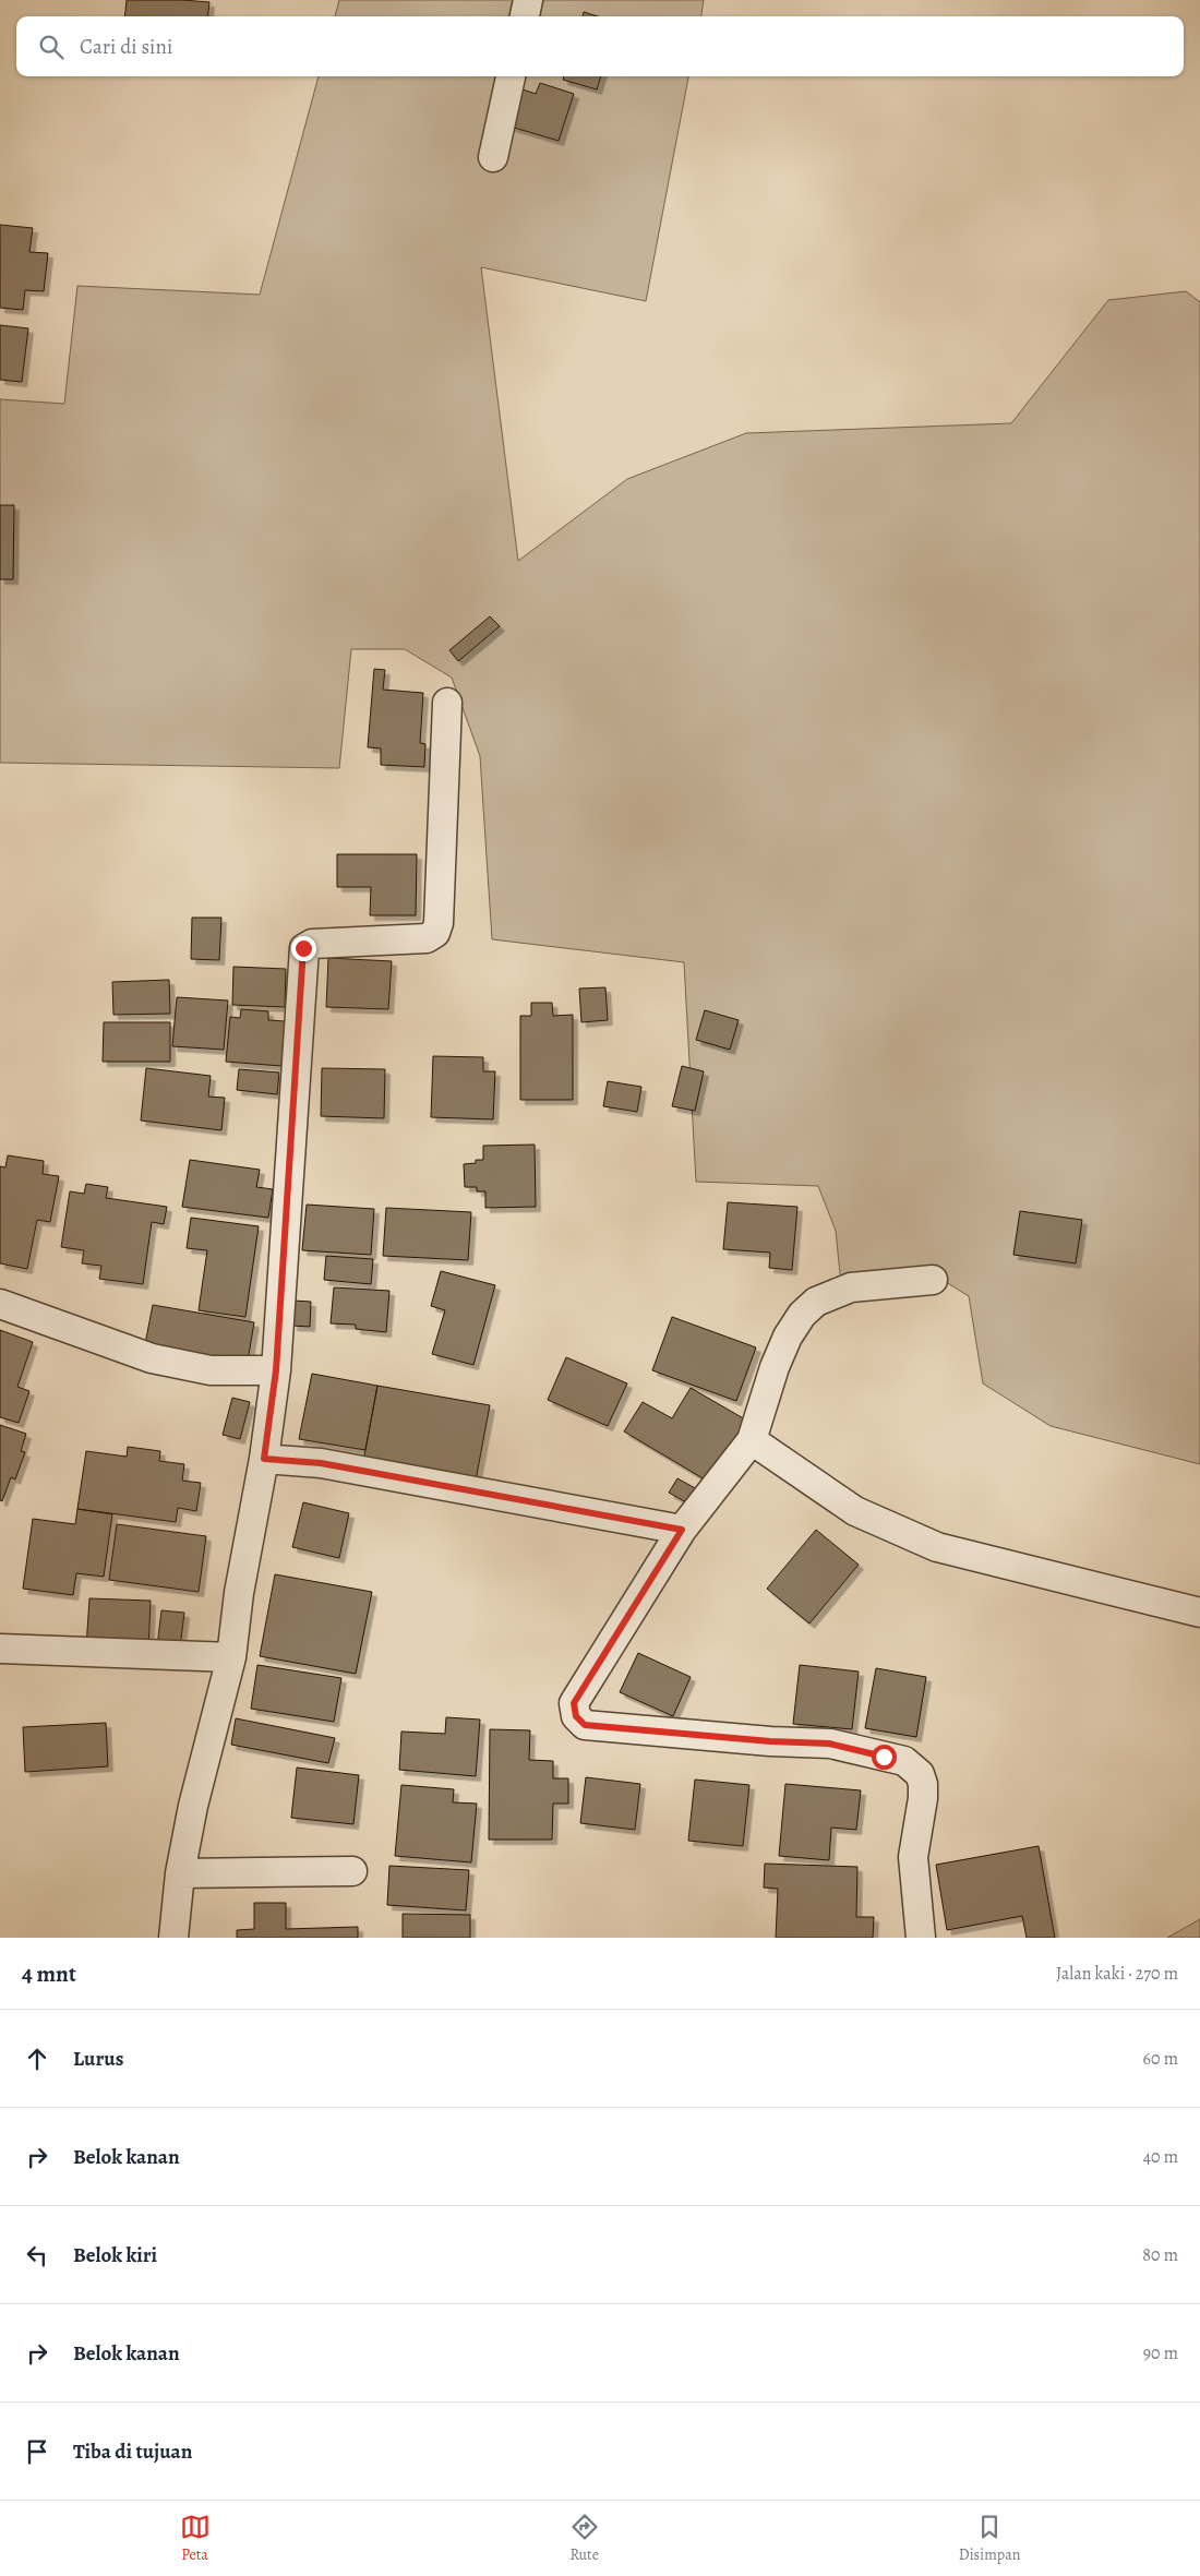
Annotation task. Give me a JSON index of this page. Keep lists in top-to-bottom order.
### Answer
{
  "page": {
    "search": "Cari di sini",
    "heading": ["4 mnt", "Jalan kaki · 270 m"],
    "list": [
      ["Lurus", "60 m"],
      ["Belok kanan", "40 m"],
      ["Belok kiri", "80 m"],
      ["Belok kanan", "90 m"],
      "Tiba di tujuan"
    ],
    "nav": ["Peta", "Rute", "Disimpan"]
  }
}
